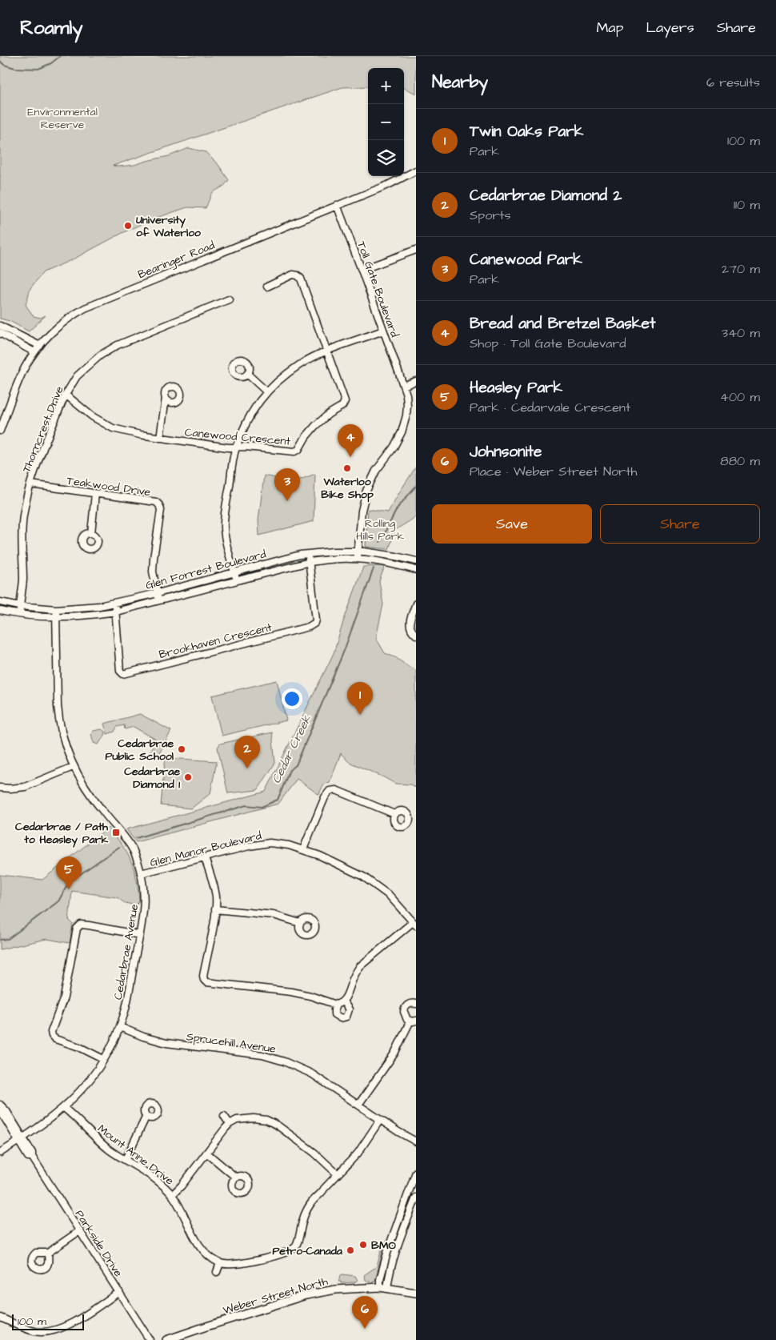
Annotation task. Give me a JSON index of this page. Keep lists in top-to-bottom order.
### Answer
{
  "streets": {
    "main road": ["Weber Street North"],
    "street": [
      "Bearinger Road",
      "Toll Gate Boulevard",
      "Thorncrest Drive",
      "Canewood Crescent",
      "Teakwood Drive",
      "Glen Forrest Boulevard",
      "Brookhaven Crescent",
      "Glen Manor Boulevard",
      "Cedarbrae Avenue",
      "Sprucehill Avenue",
      "Mount Anne Drive",
      "Parkside Drive"
    ]
  },
  "crossings": [
    ["Bearinger Road", "Toll Gate Boulevard"],
    ["Toll Gate Boulevard", "Glen Forrest Boulevard"],
    ["Thorncrest Drive", "Canewood Crescent"],
    ["Thorncrest Drive", "Teakwood Drive"],
    ["Thorncrest Drive", "Glen Forrest Boulevard"],
    ["Teakwood Drive", "Glen Forrest Boulevard"],
    ["Glen Forrest Boulevard", "Brookhaven Crescent"],
    ["Glen Forrest Boulevard", "Cedarbrae Avenue"],
    ["Glen Manor Boulevard", "Cedarbrae Avenue"],
    ["Cedarbrae Avenue", "Sprucehill Avenue"],
    ["Cedarbrae Avenue", "Mount Anne Drive"],
    ["Cedarbrae Avenue", "Parkside Drive"]
  ],
  "water": ["Cedar Creek"],
  "parks": ["Environmental Reserve", "Rolling Hills Park"],
  "places": {
    "other": [
      "University of Waterloo",
      "Waterloo Bike Shop",
      "Cedarbrae Public School",
      "Cedarbrae Diamond 1",
      "BMO",
      "Petro-Canada"
    ],
    "transit": ["Cedarbrae / Path to Heasley Park"]
  },
  "scale_bar": "100 m",
  "page": {
    "header": "Roamly",
    "nav": ["Map", "Layers", "Share"],
    "heading": ["Nearby", "6 results"],
    "map_buttons": ["+", "−"],
    "list": [
      {
        "mark": "1",
        "name": "Twin Oaks Park",
        "note": "Park",
        "value": "100 m"
      },
      {
        "mark": "2",
        "name": "Cedarbrae Diamond 2",
        "note": "Sports",
        "value": "110 m"
      },
      {
        "mark": "3",
        "name": "Canewood Park",
        "note": "Park",
        "value": "270 m"
      },
      {
        "mark": "4",
        "name": "Bread and Bretzel Basket",
        "note": "Shop · Toll Gate Boulevard",
        "value": "340 m"
      },
      {
        "mark": "5",
        "name": "Heasley Park",
        "note": "Park · Cedarvale Crescent",
        "value": "400 m"
      },
      {
        "mark": "6",
        "name": "Johnsonite",
        "note": "Place · Weber Street North",
        "value": "880 m"
      }
    ],
    "pins": [
      "4",
      "3",
      "1",
      "2",
      "5",
      "6"
    ],
    "buttons": ["Save", "Share"],
    "scale": "100 m"
  }
}
